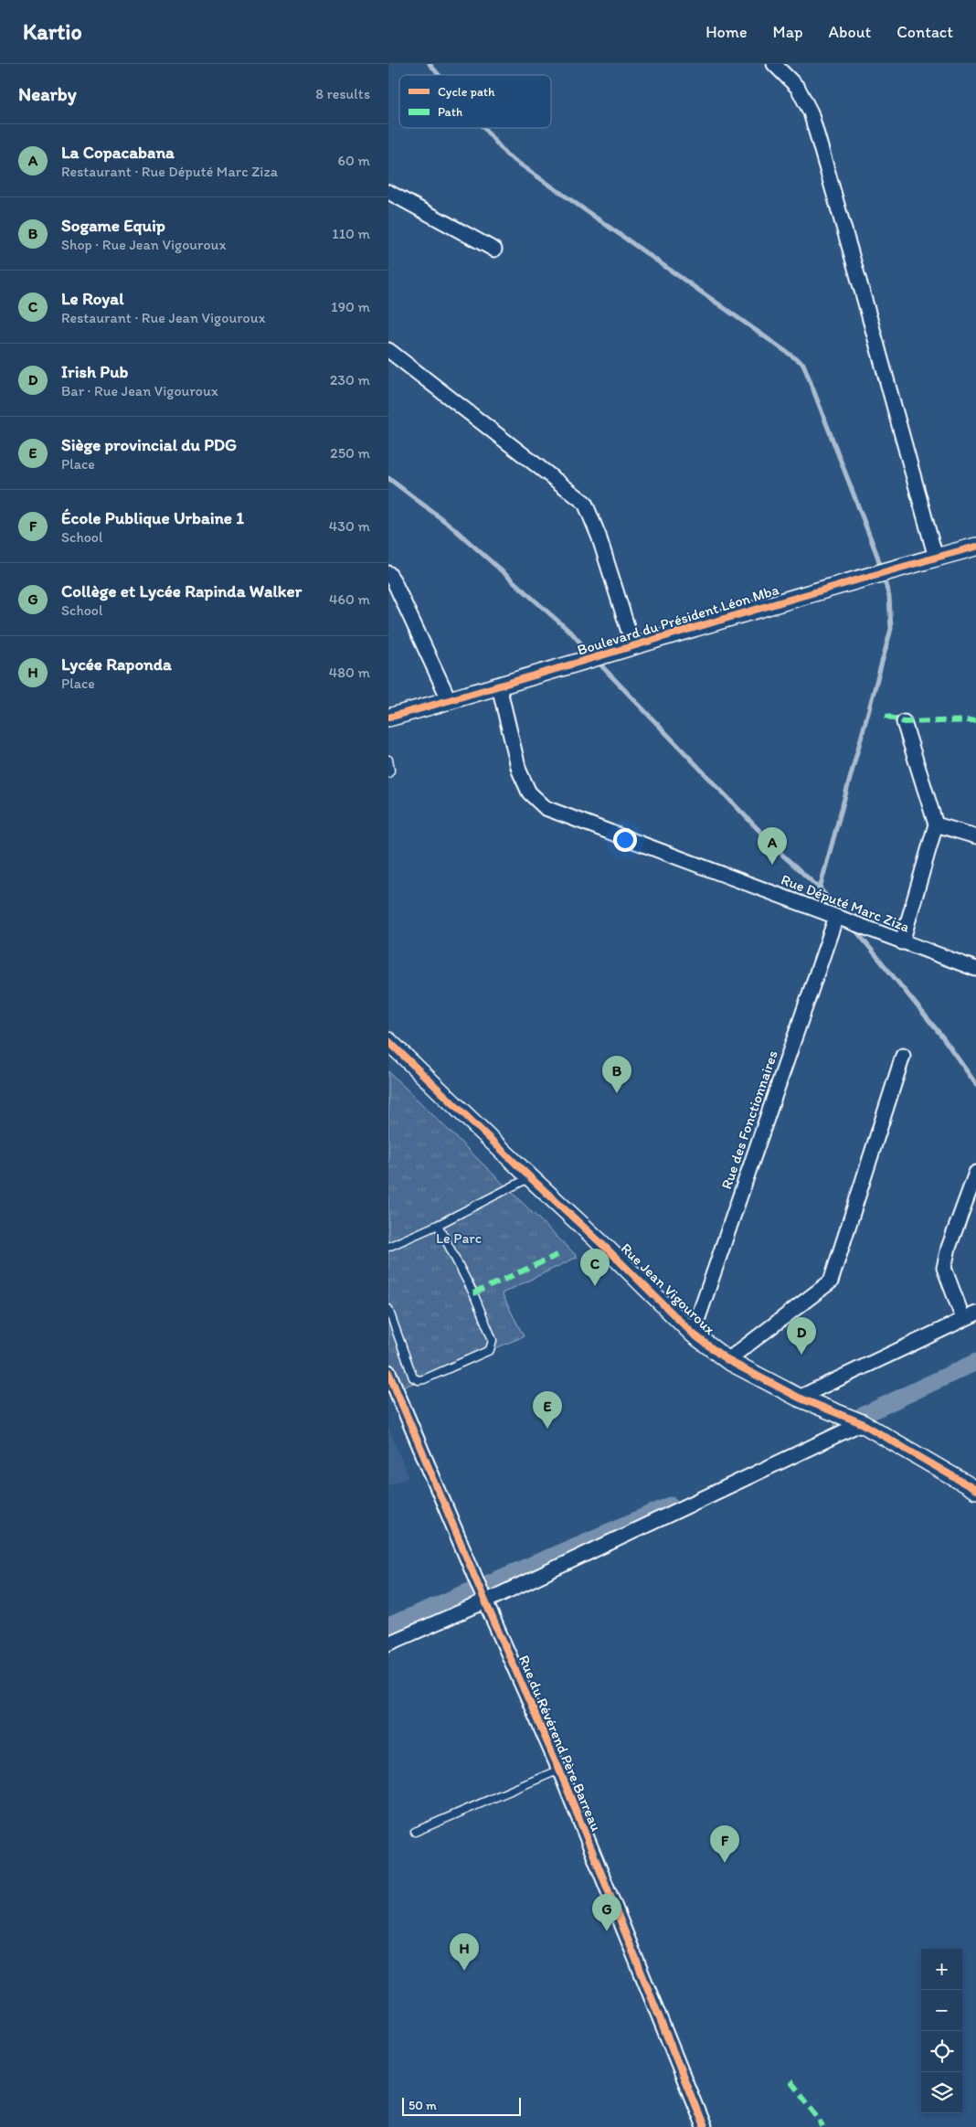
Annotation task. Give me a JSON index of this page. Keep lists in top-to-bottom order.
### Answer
{
  "streets": {
    "street": [
      "Boulevard du Président Léon Mba",
      "Rue Député Marc Ziza",
      "Rue des Fonctionnaires",
      "Rue Jean Vigouroux",
      "Rue du Révérend Père Barreau"
    ]
  },
  "crossings": [
    ["Boulevard du Président Léon Mba", "Rue Député Marc Ziza"],
    ["Rue Député Marc Ziza", "Rue des Fonctionnaires"],
    ["Rue des Fonctionnaires", "Rue Jean Vigouroux"]
  ],
  "parks": ["Le Parc"],
  "legend": ["Cycle path", "Path"],
  "scale_bar": "50 m",
  "page": {
    "header": "Kartio",
    "nav": [
      "Home",
      "Map",
      "About",
      "Contact"
    ],
    "heading": ["Nearby", "8 results"],
    "list": [
      {
        "mark": "A",
        "name": "La Copacabana",
        "note": "Restaurant · Rue Député Marc Ziza",
        "value": "60 m"
      },
      {
        "mark": "B",
        "name": "Sogame Equip",
        "note": "Shop · Rue Jean Vigouroux",
        "value": "110 m"
      },
      {
        "mark": "C",
        "name": "Le Royal",
        "note": "Restaurant · Rue Jean Vigouroux",
        "value": "190 m"
      },
      {
        "mark": "D",
        "name": "Irish Pub",
        "note": "Bar · Rue Jean Vigouroux",
        "value": "230 m"
      },
      {
        "mark": "E",
        "name": "Siège provincial du PDG",
        "note": "Place",
        "value": "250 m"
      },
      {
        "mark": "F",
        "name": "École Publique Urbaine 1",
        "note": "School",
        "value": "430 m"
      },
      {
        "mark": "G",
        "name": "Collège et Lycée Rapinda Walker",
        "note": "School",
        "value": "460 m"
      },
      {
        "mark": "H",
        "name": "Lycée Raponda",
        "note": "Place",
        "value": "480 m"
      }
    ],
    "pins": [
      "A",
      "B",
      "C",
      "D",
      "E",
      "F",
      "G",
      "H"
    ],
    "map_buttons": ["+", "−"],
    "scale": "50 m"
  }
}
